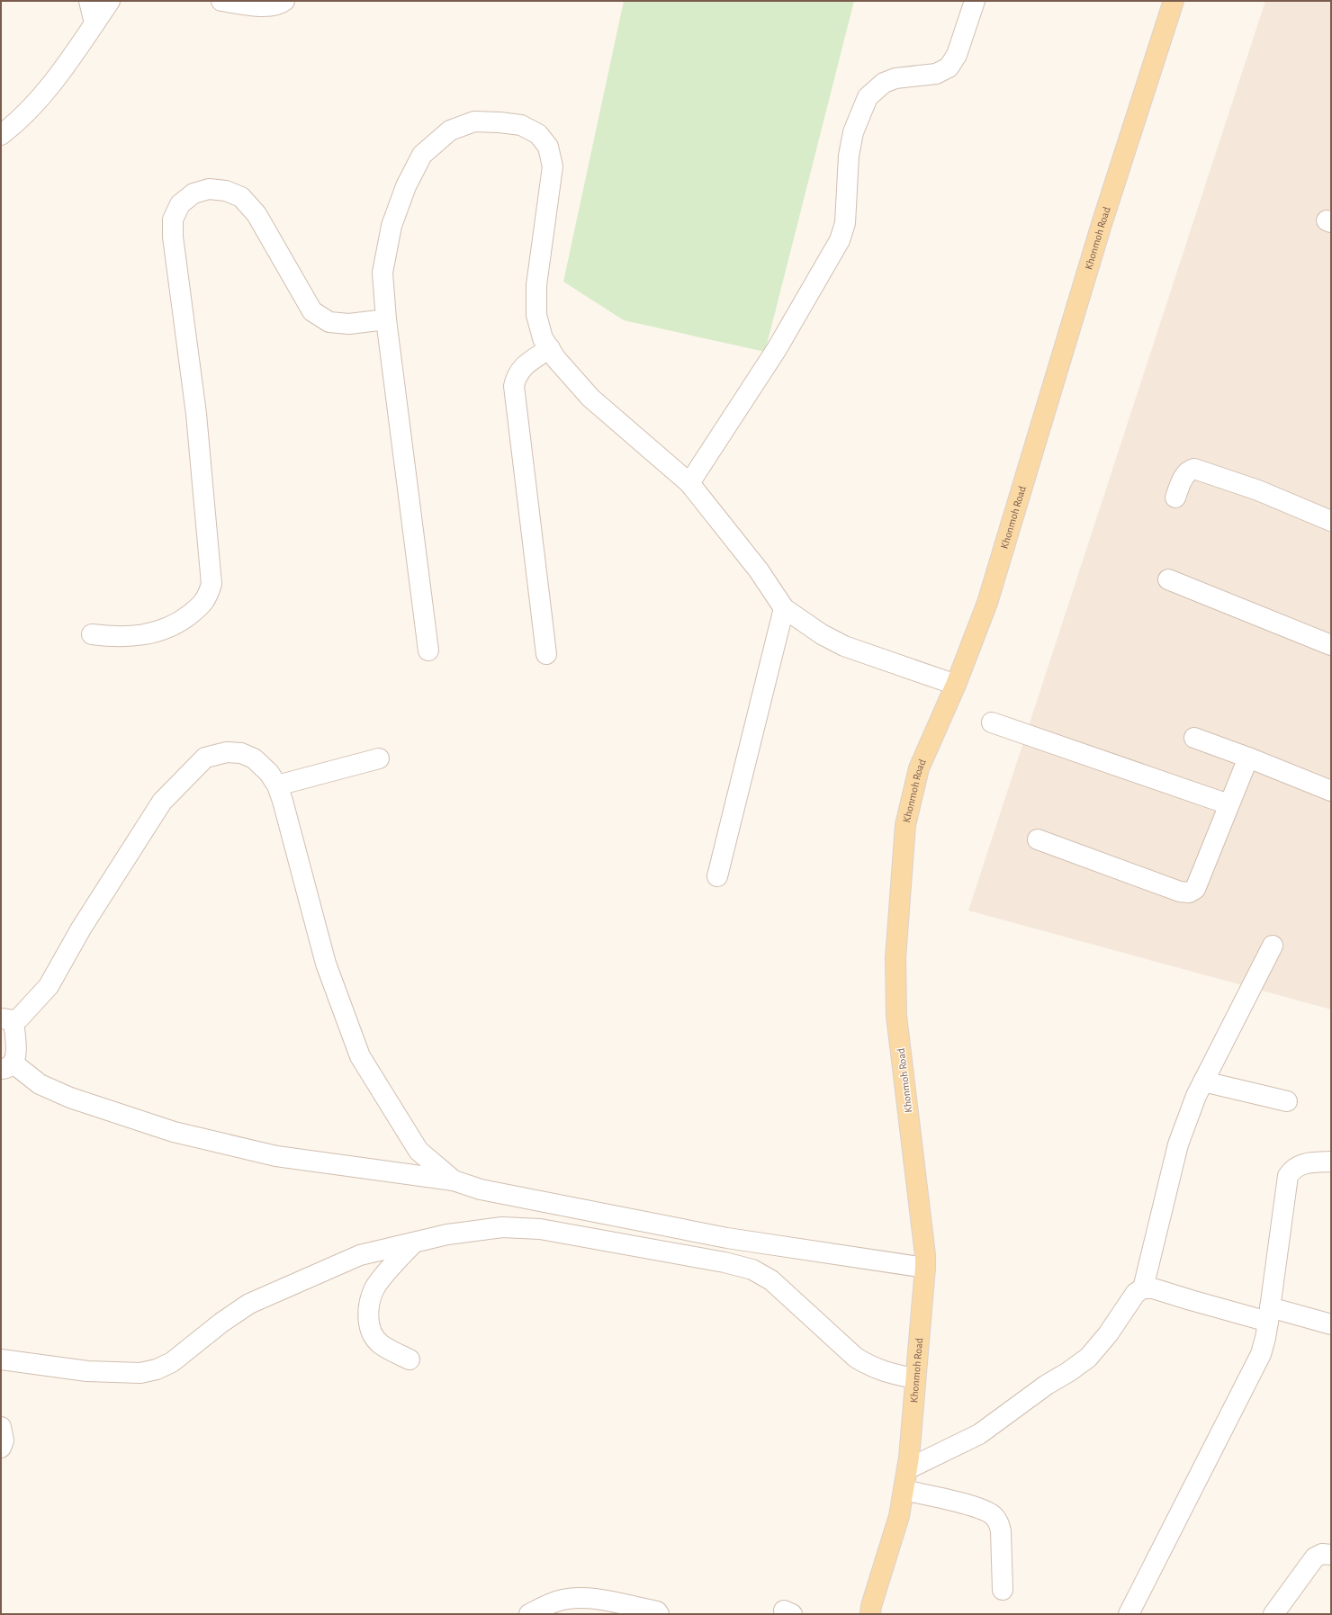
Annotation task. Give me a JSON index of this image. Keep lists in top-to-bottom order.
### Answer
{
  "streets": {
    "main road": ["Khonmoh Road"]
  }
}
